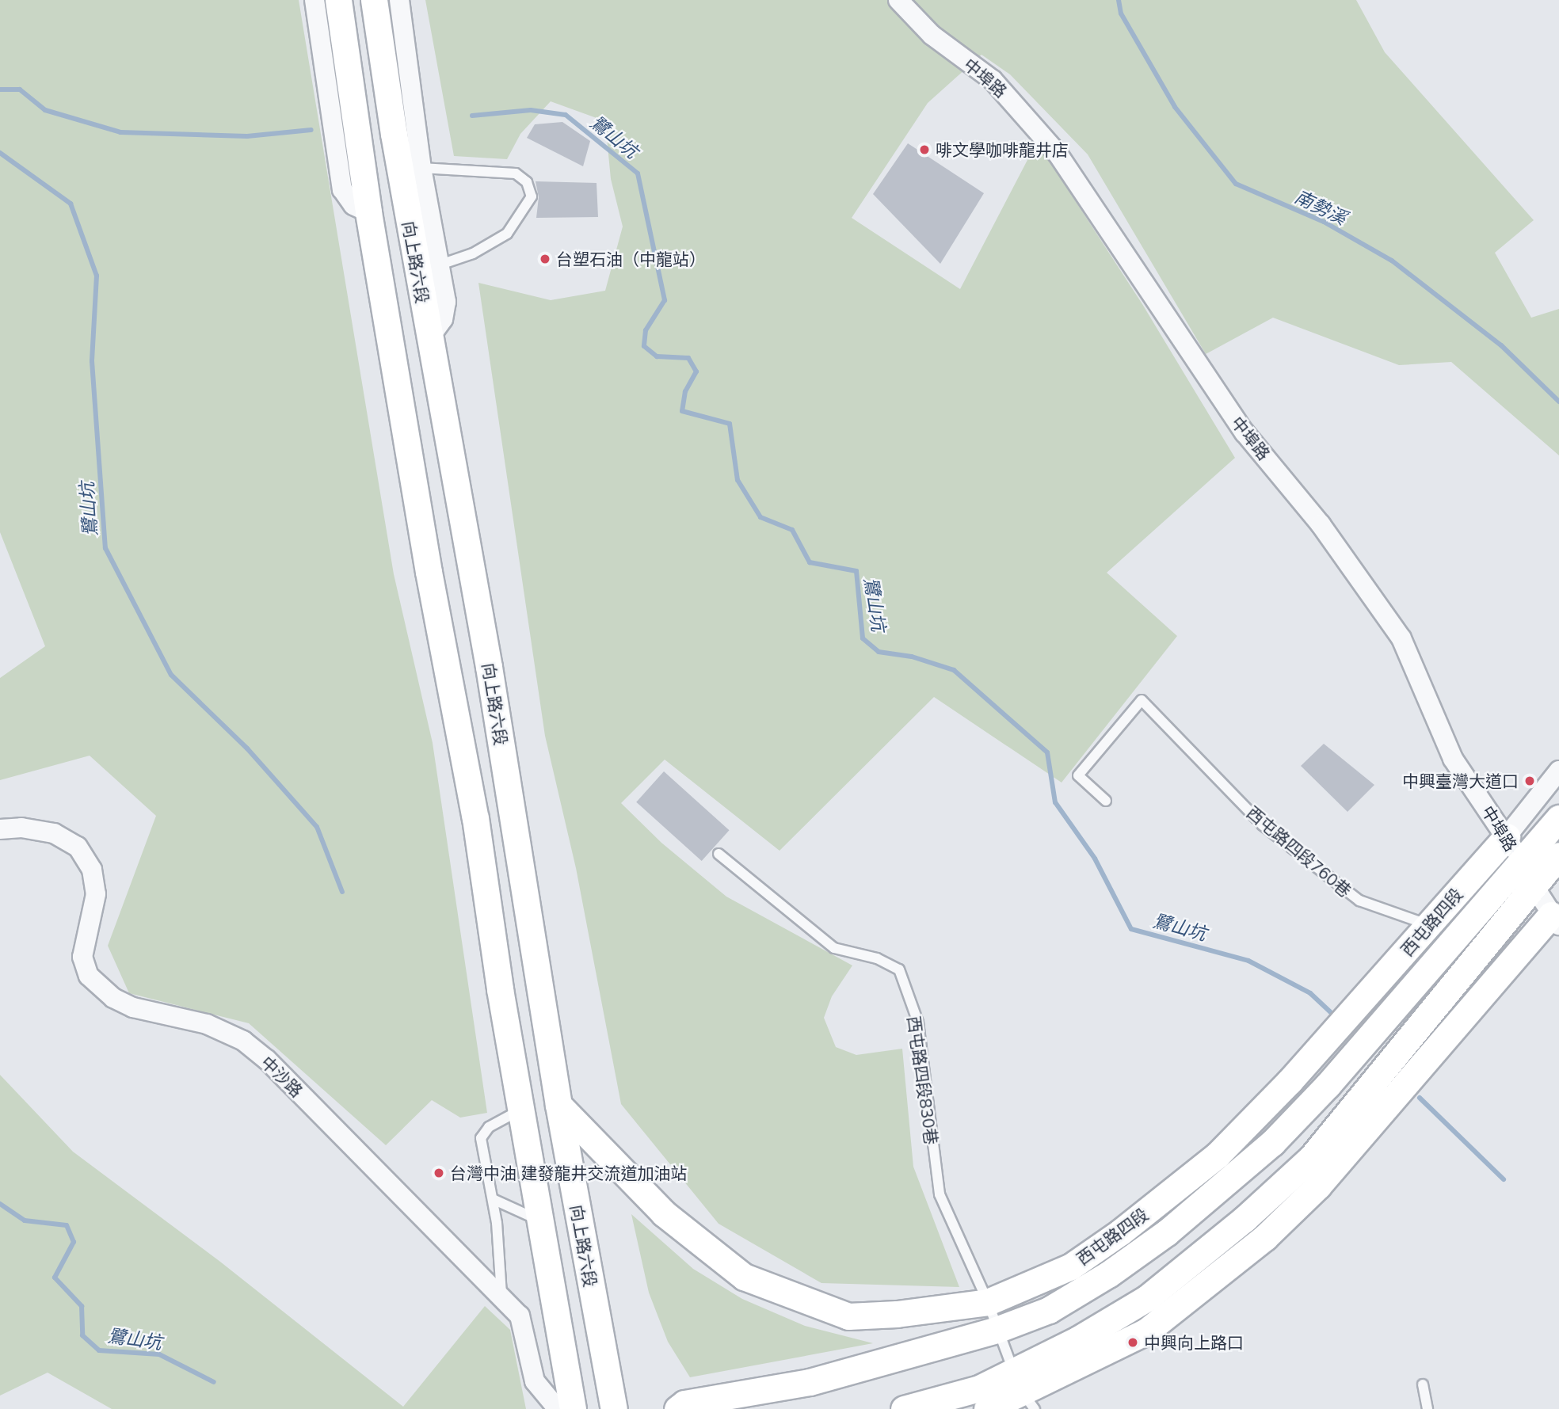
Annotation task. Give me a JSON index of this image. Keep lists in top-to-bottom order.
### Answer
{
  "streets": {
    "street": [
      "中埠路",
      "向上路六段",
      "西屯路四段",
      "中沙路"
    ],
    "lane": ["西屯路四段760巷", "西屯路四段830巷"]
  },
  "crossings": [
    ["中埠路", "西屯路四段"],
    ["向上路六段", "西屯路四段"],
    ["西屯路四段760巷", "西屯路四段"],
    ["西屯路四段", "西屯路四段830巷"]
  ],
  "water": ["鷺山坑", "南勢溪"],
  "places": [
    "啡文學咖啡龍井店",
    "台塑石油（中龍站）",
    "中興臺灣大道口",
    "台灣中油 建發龍井交流道加油站",
    "中興向上路口"
  ]
}
